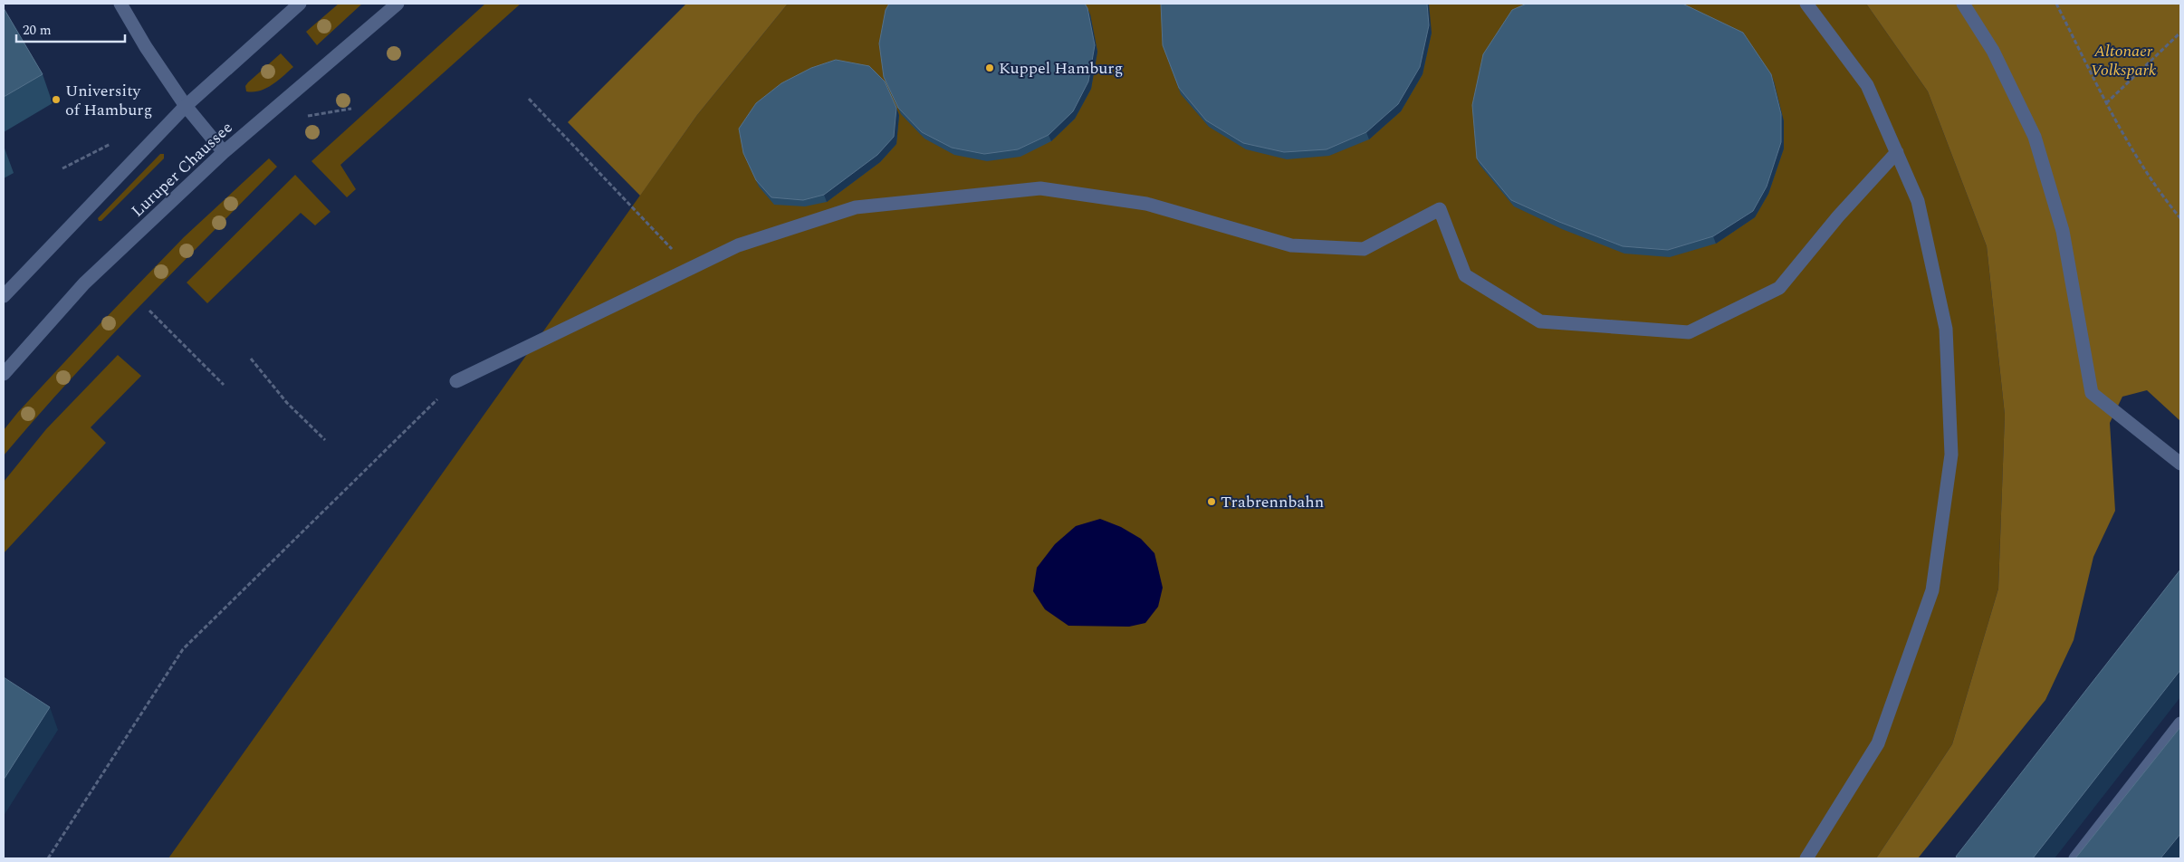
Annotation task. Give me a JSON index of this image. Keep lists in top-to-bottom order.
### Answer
{
  "streets": {
    "main road": ["Luruper Chaussee"]
  },
  "parks": ["Altonaer Volkspark"],
  "places": ["Kuppel Hamburg", "University of Hamburg", "Trabrennbahn"],
  "scale_bar": "20 m"
}
